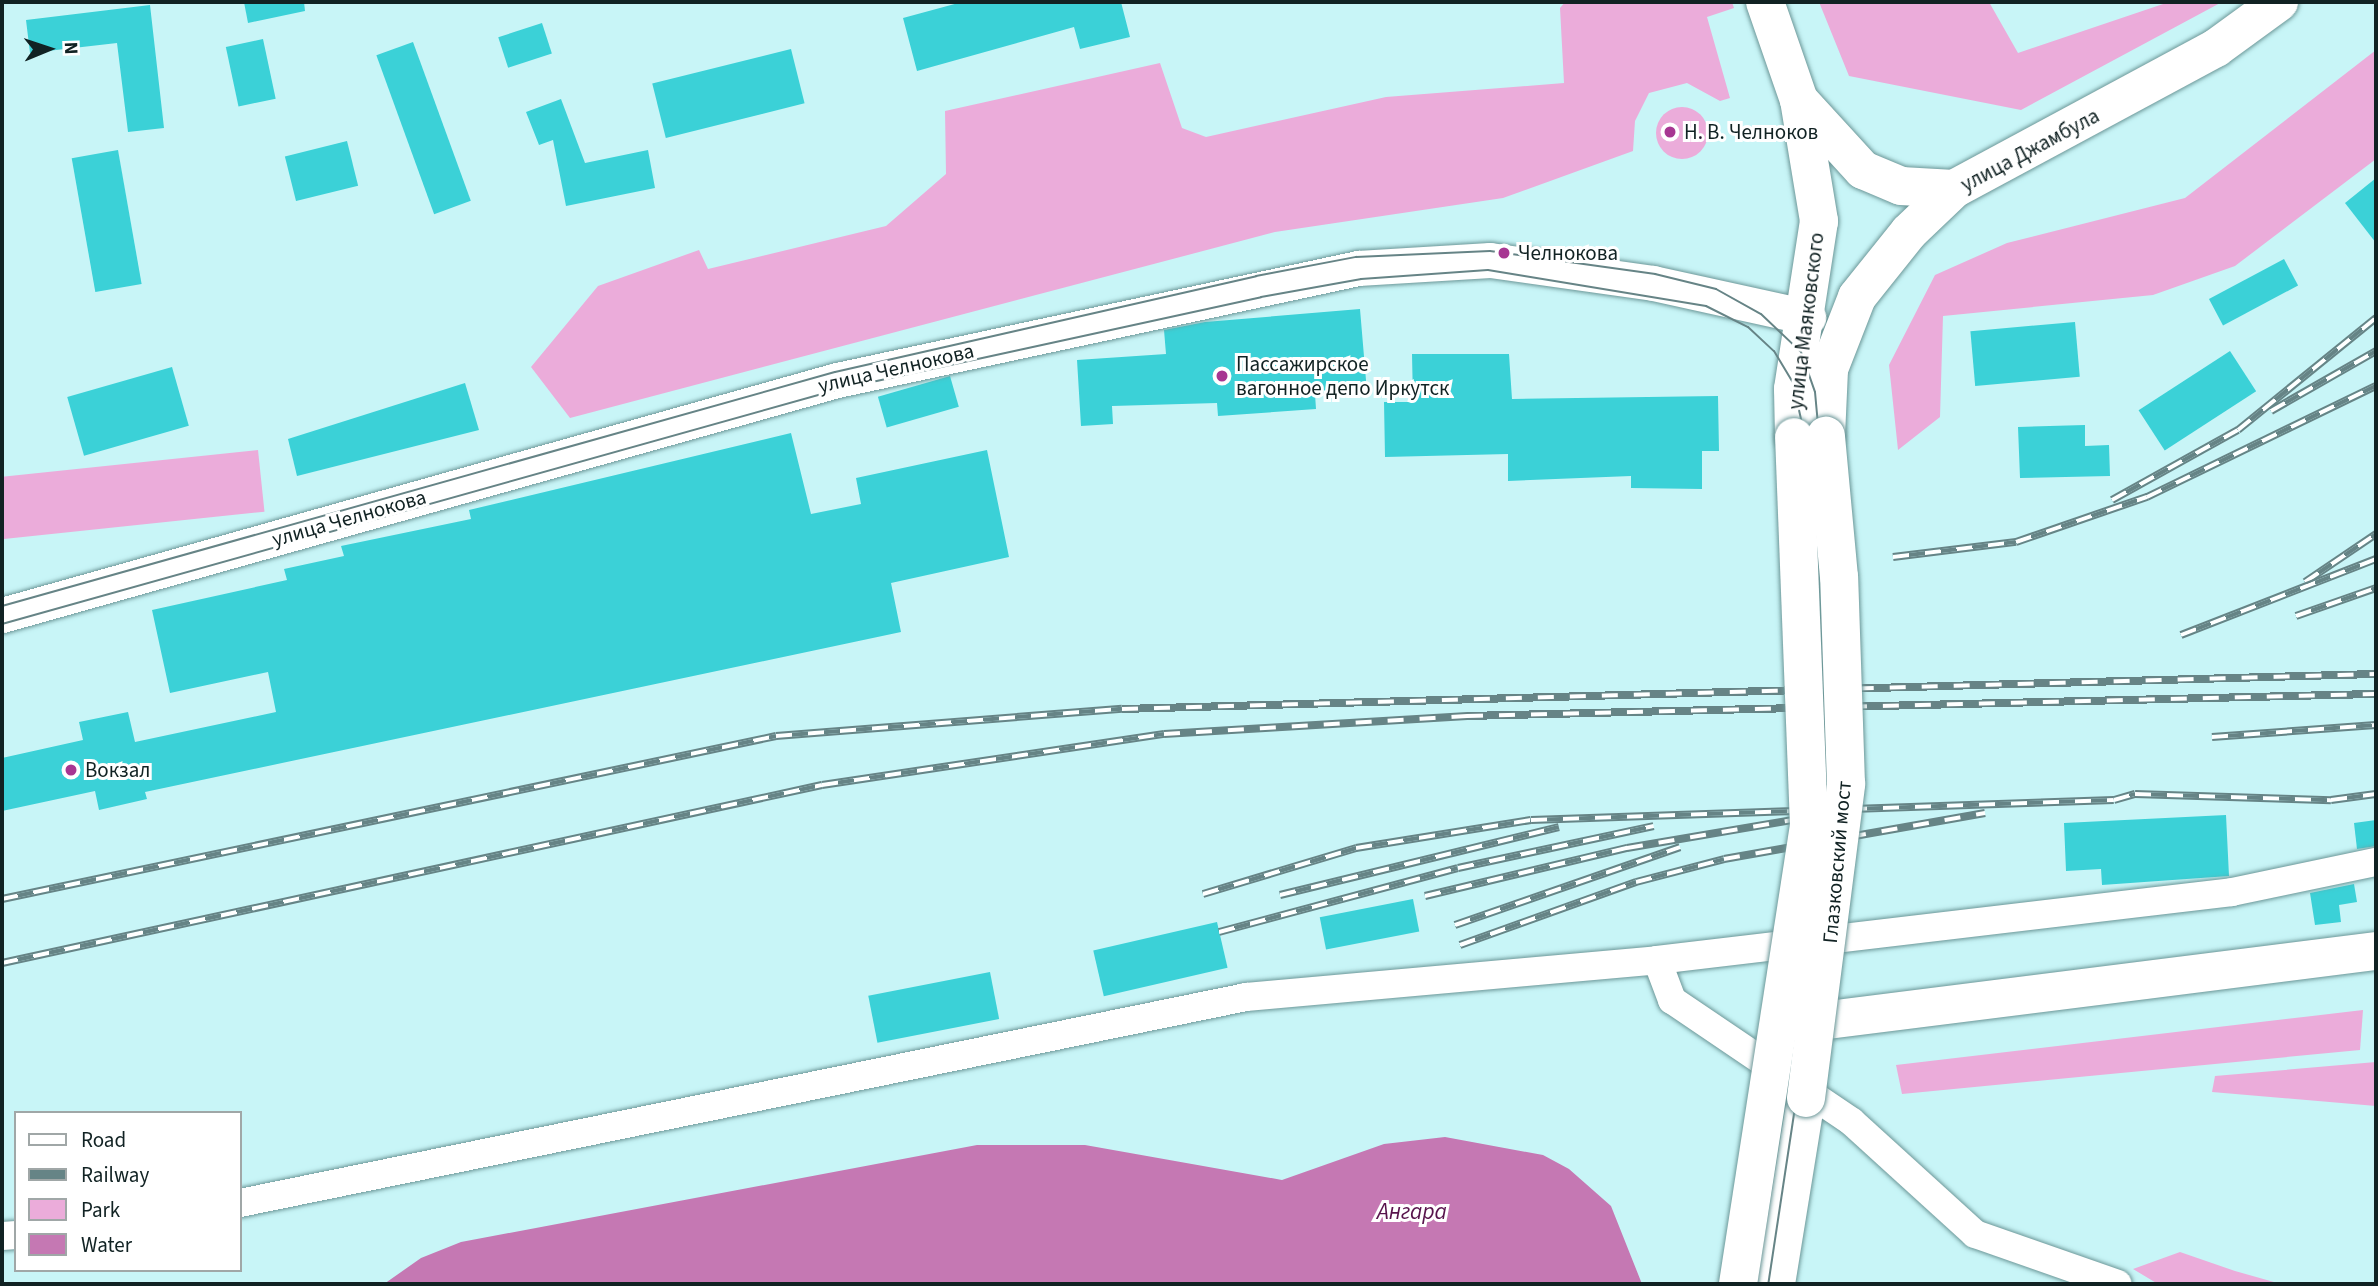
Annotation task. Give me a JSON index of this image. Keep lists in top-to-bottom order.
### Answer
{
  "streets": {
    "main road": ["улица Джамбула", "улица Маяковского", "Глазковский мост"],
    "street": ["улица Челнокова"]
  },
  "crossings": [
    ["улица Джамбула", "улица Маяковского"],
    ["улица Джамбула", "Глазковский мост"],
    ["улица Маяковского", "улица Челнокова"],
    ["улица Маяковского", "Глазковский мост"]
  ],
  "water": ["Ангара"],
  "places": [
    "Н. В. Челноков",
    "Челнокова",
    "Пассажирское вагонное депо Иркутск",
    "Вокзал"
  ],
  "legend": [
    "Road",
    "Railway",
    "Park",
    "Water"
  ],
  "north": "right"
}
